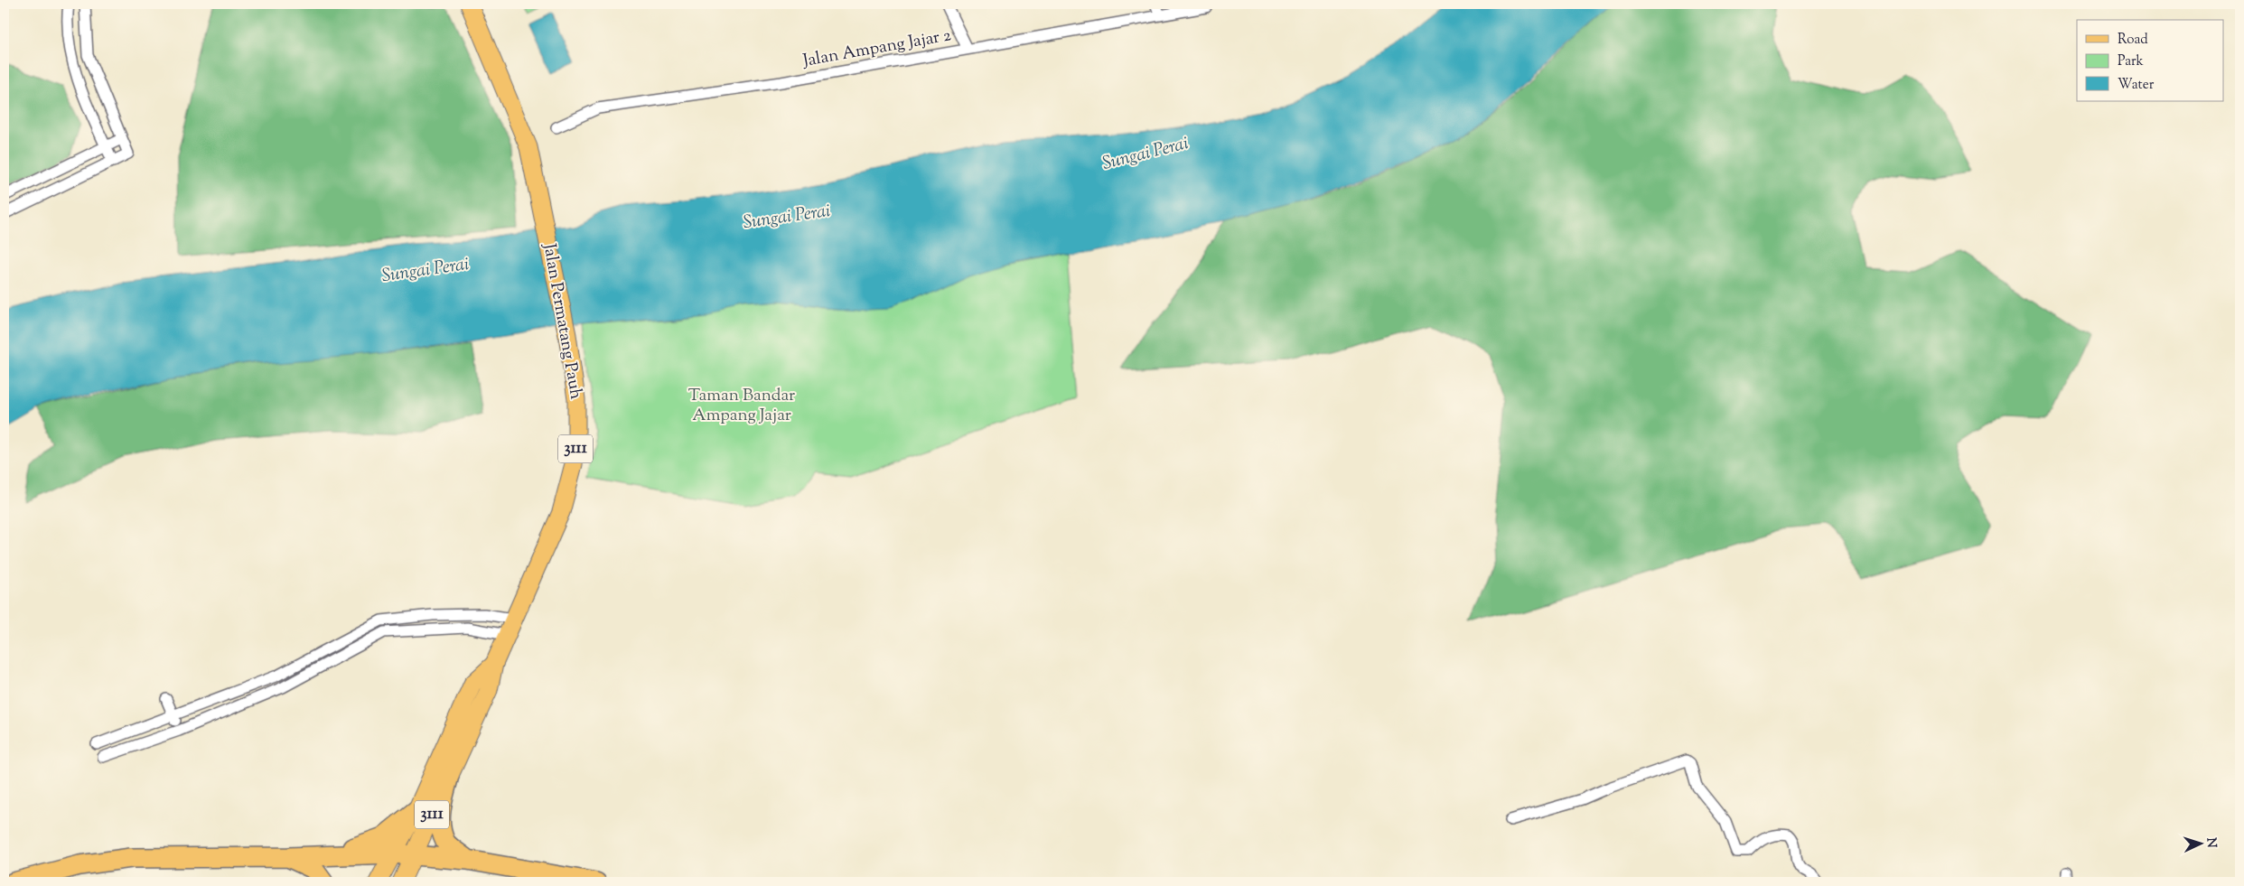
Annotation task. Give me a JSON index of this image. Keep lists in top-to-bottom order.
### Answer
{
  "streets": {
    "main road": ["Jalan Permatang Pauh", "3111"],
    "street": ["Jalan Ampang Jajar 2"]
  },
  "water": ["Sungai Perai"],
  "parks": ["Taman Bandar Ampang Jajar"],
  "legend": ["Road", "Park", "Water"],
  "north": "right"
}
